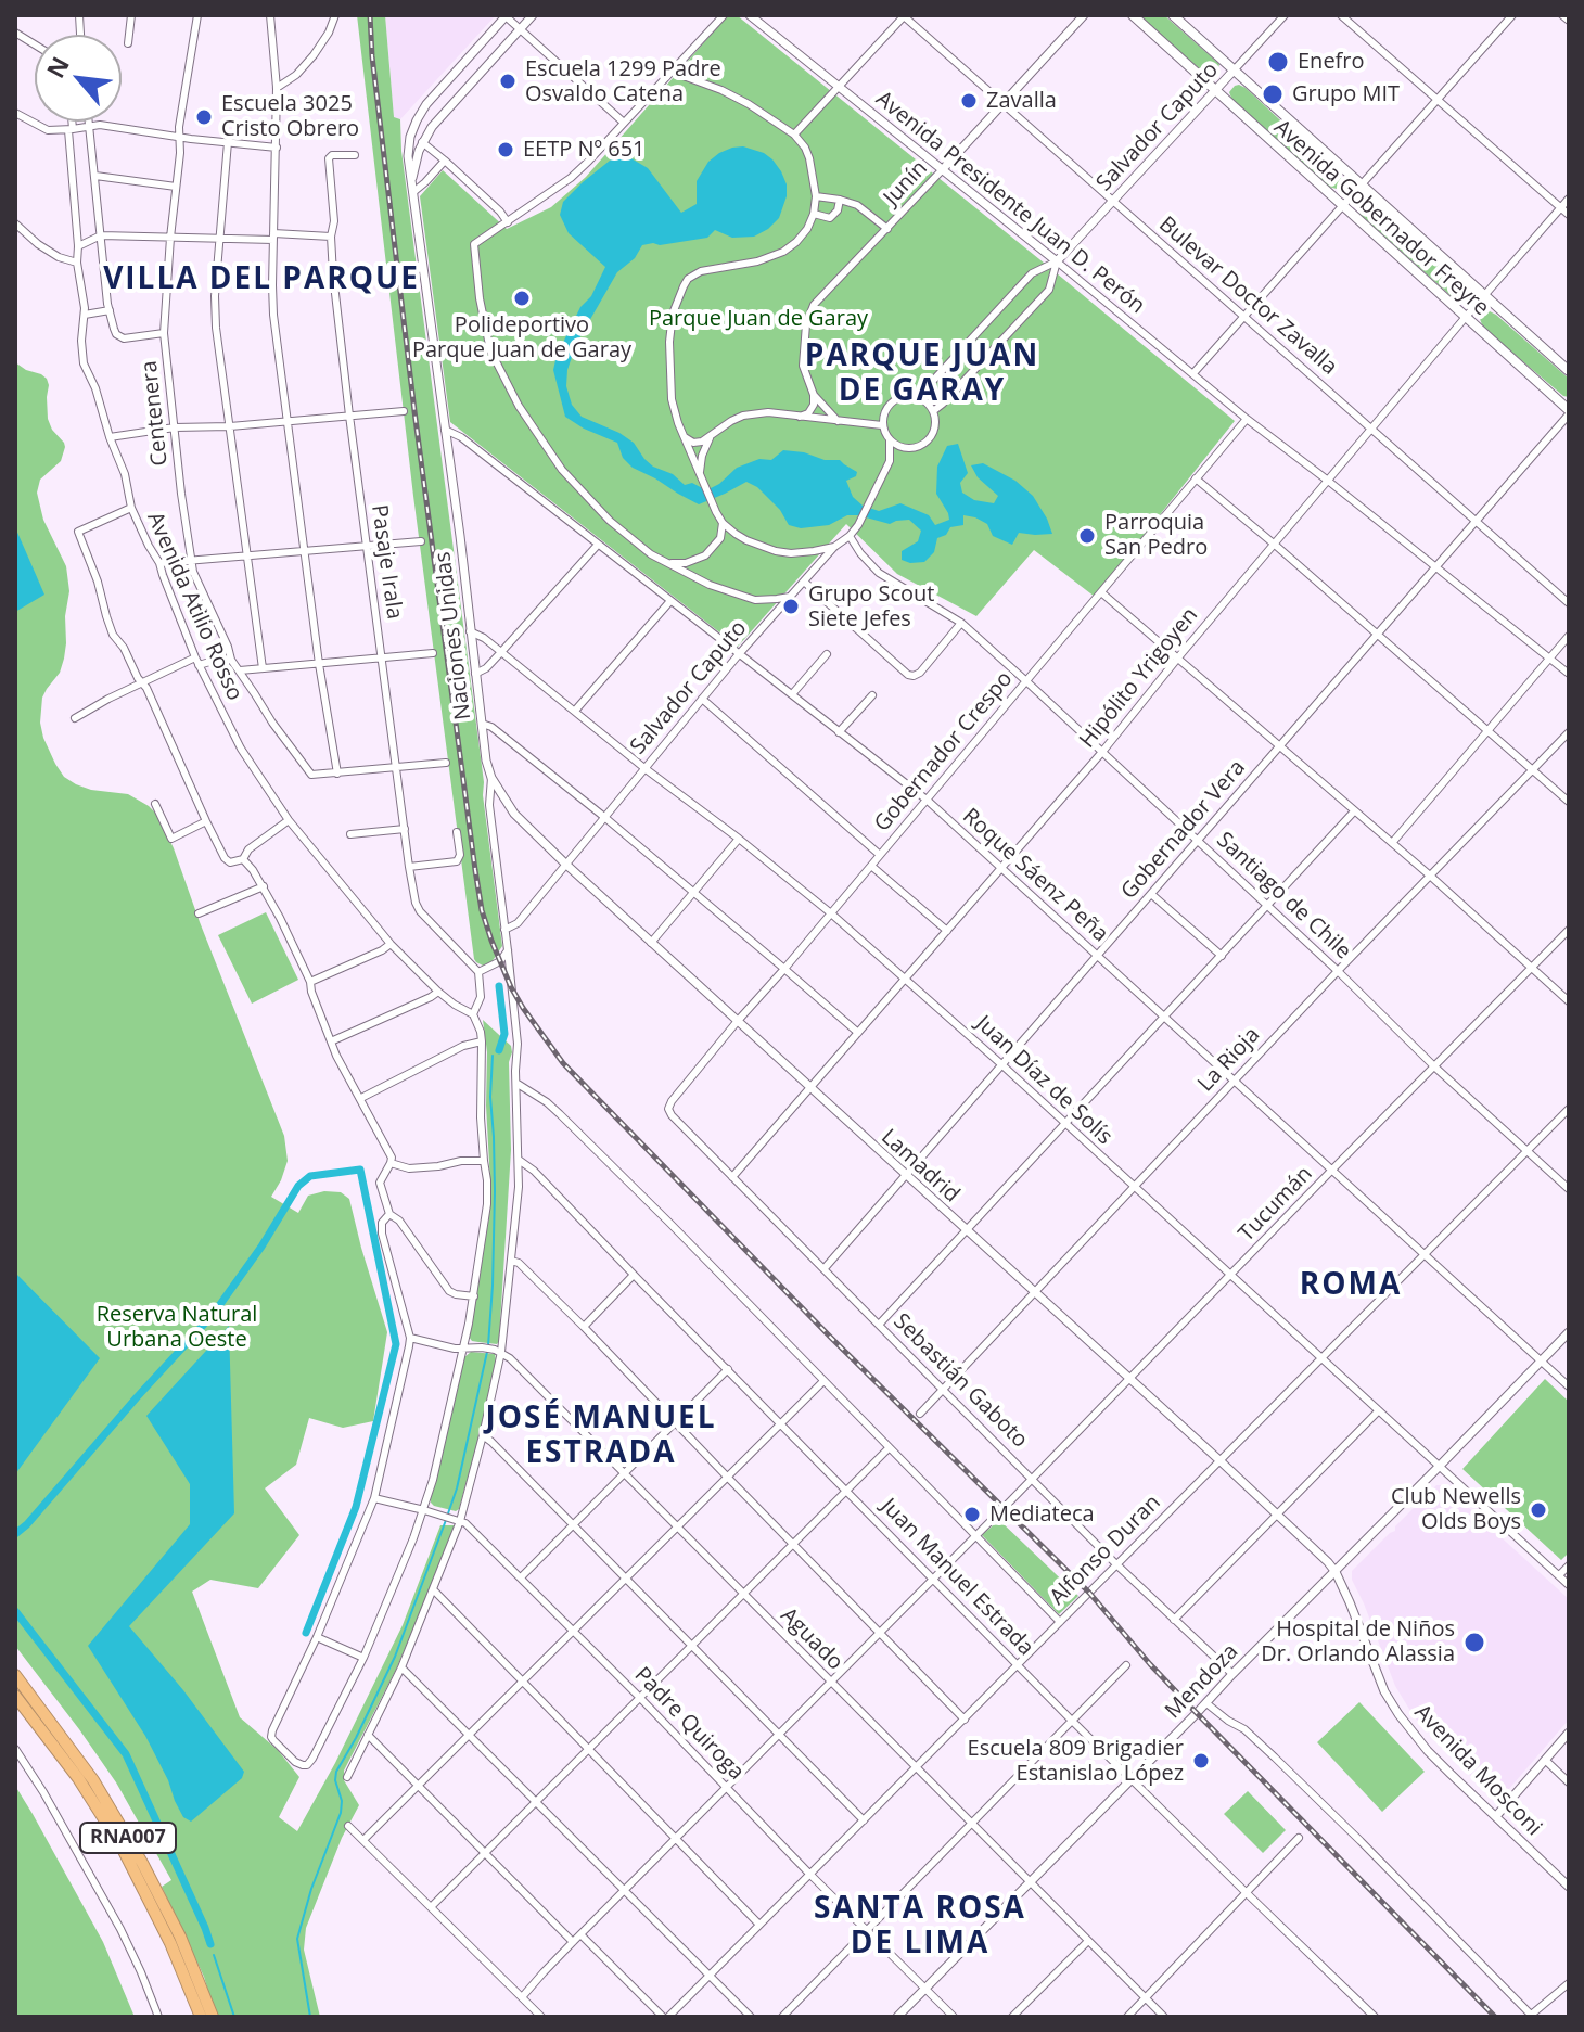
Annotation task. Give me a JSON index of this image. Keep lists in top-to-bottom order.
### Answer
{
  "streets": {
    "highway": ["RNA007"],
    "main road": ["Avenida Gobernador Freyre"],
    "street": [
      "Salvador Caputo",
      "Junín",
      "Avenida Presidente Juan D. Perón",
      "Bulevar Doctor Zavalla",
      "Centenera",
      "Pasaje Irala",
      "Avenida Atilio Rosso",
      "Naciones Unidas",
      "Hipólito Yrigoyen",
      "Gobernador Crespo",
      "Gobernador Vera",
      "Roque Sáenz Peña",
      "Santiago de Chile",
      "La Rioja",
      "Juan Díaz de Solís",
      "Lamadrid",
      "Tucumán",
      "Sebastián Gaboto",
      "Alfonso Duran",
      "Juan Manuel Estrada",
      "Aguado",
      "Mendoza",
      "Padre Quiroga",
      "Avenida Mosconi"
    ]
  },
  "crossings": [
    ["Salvador Caputo", "Junín"],
    ["Salvador Caputo", "Avenida Presidente Juan D. Perón"],
    ["Salvador Caputo", "Avenida Gobernador Freyre"],
    ["Salvador Caputo", "Bulevar Doctor Zavalla"],
    ["Salvador Caputo", "Naciones Unidas"],
    ["Salvador Caputo", "Roque Sáenz Peña"],
    ["Salvador Caputo", "Santiago de Chile"],
    ["Salvador Caputo", "Juan Díaz de Solís"],
    ["Salvador Caputo", "Lamadrid"],
    ["Junín", "Avenida Presidente Juan D. Perón"],
    ["Junín", "Bulevar Doctor Zavalla"],
    ["Junín", "Santiago de Chile"],
    ["Avenida Presidente Juan D. Perón", "Hipólito Yrigoyen"],
    ["Avenida Presidente Juan D. Perón", "Gobernador Crespo"],
    ["Avenida Presidente Juan D. Perón", "Gobernador Vera"],
    ["Avenida Gobernador Freyre", "Hipólito Yrigoyen"],
    ["Avenida Gobernador Freyre", "Gobernador Vera"],
    ["Bulevar Doctor Zavalla", "Hipólito Yrigoyen"],
    ["Bulevar Doctor Zavalla", "Gobernador Vera"],
    ["Naciones Unidas", "Roque Sáenz Peña"],
    ["Naciones Unidas", "Juan Díaz de Solís"],
    ["Naciones Unidas", "Lamadrid"],
    ["Naciones Unidas", "Juan Manuel Estrada"],
    ["Naciones Unidas", "Aguado"],
    ["Naciones Unidas", "Padre Quiroga"],
    ["Hipólito Yrigoyen", "Roque Sáenz Peña"],
    ["Hipólito Yrigoyen", "Santiago de Chile"],
    ["Hipólito Yrigoyen", "Juan Díaz de Solís"],
    ["Hipólito Yrigoyen", "Lamadrid"],
    ["Hipólito Yrigoyen", "Sebastián Gaboto"],
    ["Gobernador Crespo", "Roque Sáenz Peña"],
    ["Gobernador Crespo", "Santiago de Chile"],
    ["Gobernador Crespo", "Juan Díaz de Solís"],
    ["Gobernador Crespo", "Lamadrid"],
    ["Gobernador Crespo", "Sebastián Gaboto"],
    ["Gobernador Vera", "Roque Sáenz Peña"],
    ["Gobernador Vera", "Santiago de Chile"],
    ["Gobernador Vera", "Juan Díaz de Solís"],
    ["Gobernador Vera", "Lamadrid"],
    ["Gobernador Vera", "Sebastián Gaboto"],
    ["Roque Sáenz Peña", "La Rioja"],
    ["Roque Sáenz Peña", "Tucumán"],
    ["Roque Sáenz Peña", "Alfonso Duran"],
    ["Roque Sáenz Peña", "Mendoza"],
    ["Santiago de Chile", "La Rioja"],
    ["Santiago de Chile", "Tucumán"],
    ["Santiago de Chile", "Alfonso Duran"],
    ["La Rioja", "Juan Díaz de Solís"],
    ["La Rioja", "Lamadrid"],
    ["La Rioja", "Sebastián Gaboto"],
    ["Juan Díaz de Solís", "Tucumán"],
    ["Juan Díaz de Solís", "Alfonso Duran"],
    ["Juan Díaz de Solís", "Mendoza"],
    ["Lamadrid", "Tucumán"],
    ["Lamadrid", "Alfonso Duran"],
    ["Lamadrid", "Mendoza"],
    ["Lamadrid", "Avenida Mosconi"],
    ["Tucumán", "Sebastián Gaboto"],
    ["Sebastián Gaboto", "Alfonso Duran"],
    ["Sebastián Gaboto", "Mendoza"],
    ["Alfonso Duran", "Juan Manuel Estrada"],
    ["Alfonso Duran", "Aguado"],
    ["Alfonso Duran", "Padre Quiroga"],
    ["Juan Manuel Estrada", "Mendoza"],
    ["Aguado", "Mendoza"],
    ["Mendoza", "Padre Quiroga"],
    ["Mendoza", "Avenida Mosconi"]
  ],
  "districts": [
    "VILLA DEL PARQUE",
    "PARQUE JUAN DE GARAY",
    "ROMA",
    "JOSÉ MANUEL ESTRADA",
    "SANTA ROSA DE LIMA"
  ],
  "parks": ["Parque Juan de Garay", "Reserva Natural Urbana Oeste"],
  "places": [
    "Enefro",
    "Escuela 1299 Padre Osvaldo Catena",
    "Grupo MIT",
    "Zavalla",
    "Escuela 3025 Cristo Obrero",
    "EETP Nº 651",
    "Polideportivo Parque Juan de Garay",
    "Parroquia San Pedro",
    "Grupo Scout Siete Jefes",
    "Club Newells Olds Boys",
    "Mediateca",
    "Hospital de Niños Dr. Orlando Alassia",
    "Escuela 809 Brigadier Estanislao López"
  ],
  "north": "top left"
}
